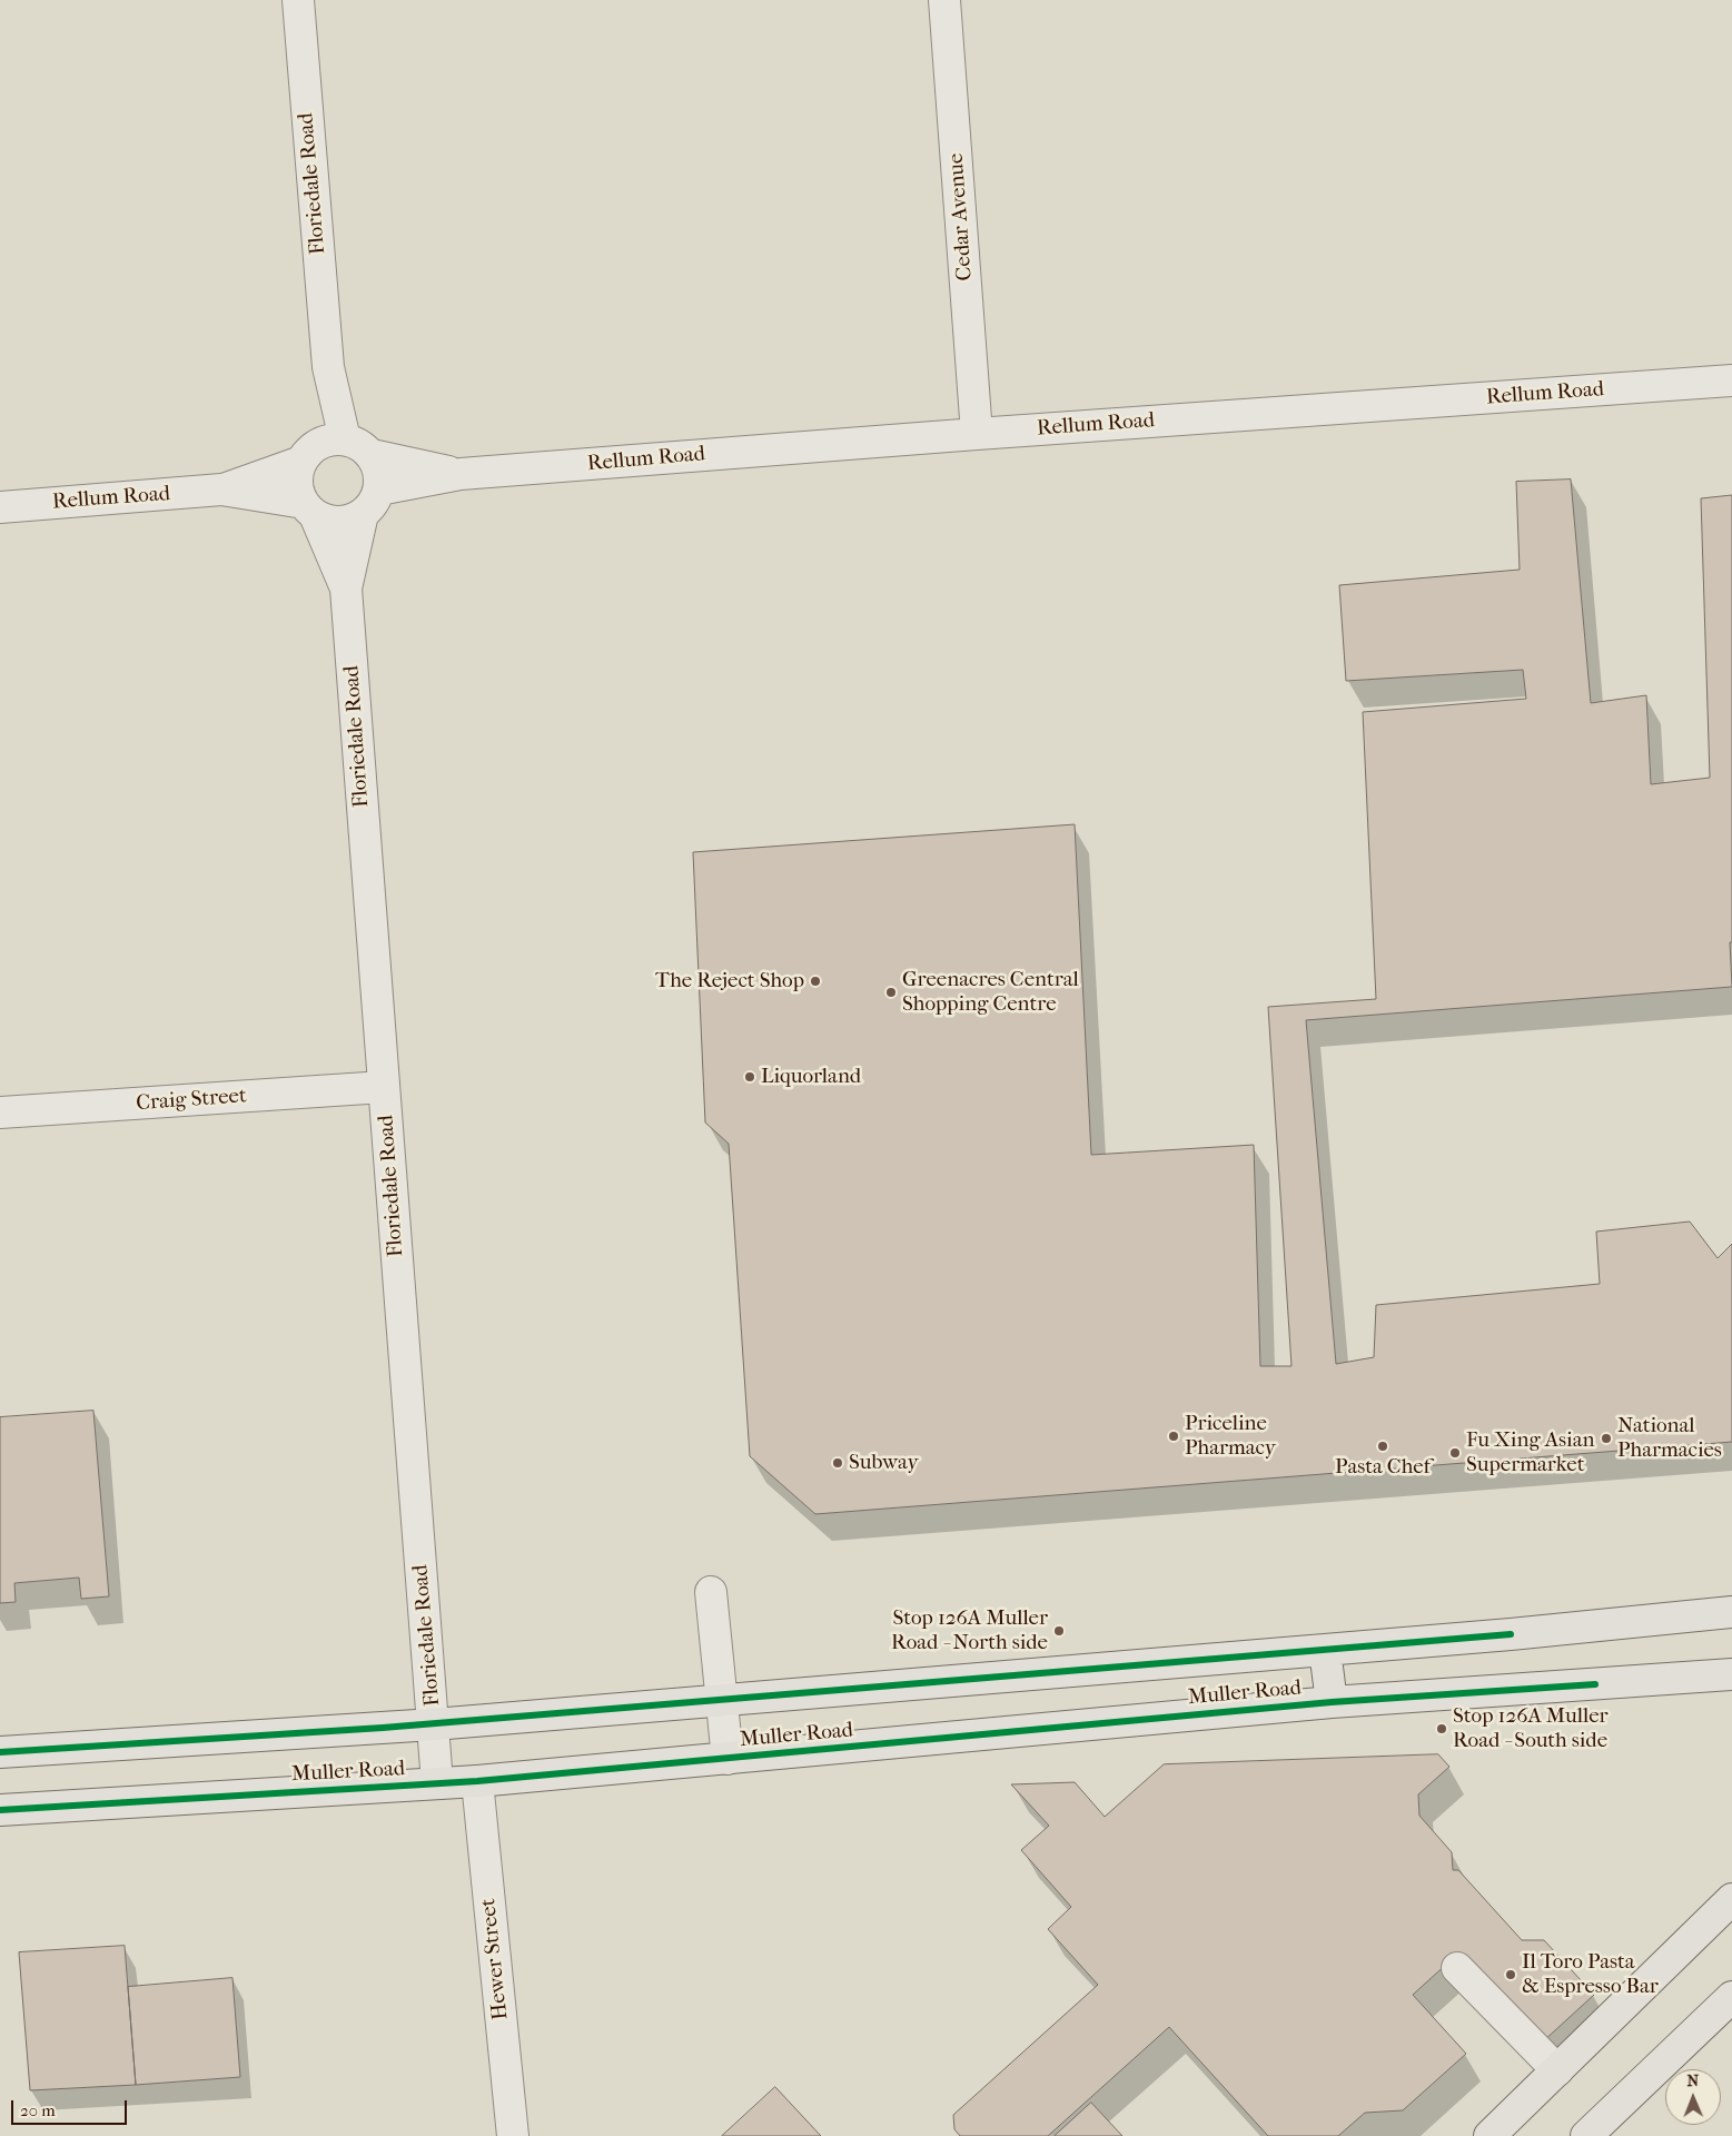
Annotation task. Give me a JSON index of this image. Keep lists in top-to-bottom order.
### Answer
{
  "streets": {
    "main road": ["Muller Road"],
    "street": [
      "Floriedale Road",
      "Cedar Avenue",
      "Rellum Road",
      "Craig Street",
      "Hewer Street"
    ]
  },
  "crossings": [
    ["Floriedale Road", "Rellum Road"],
    ["Floriedale Road", "Craig Street"],
    ["Floriedale Road", "Muller Road"],
    ["Cedar Avenue", "Rellum Road"],
    ["Muller Road", "Hewer Street"]
  ],
  "places": [
    "The Reject Shop",
    "Greenacres Central Shopping Centre",
    "Liquorland",
    "Priceline Pharmacy",
    "National Pharmacies",
    "Pasta Chef",
    "Fu Xing Asian Supermarket",
    "Subway",
    "Stop 126A Muller Road - North side",
    "Stop 126A Muller Road - South side",
    "Il Toro Pasta & Espresso Bar"
  ],
  "scale_bar": "20 m",
  "north": "top"
}
